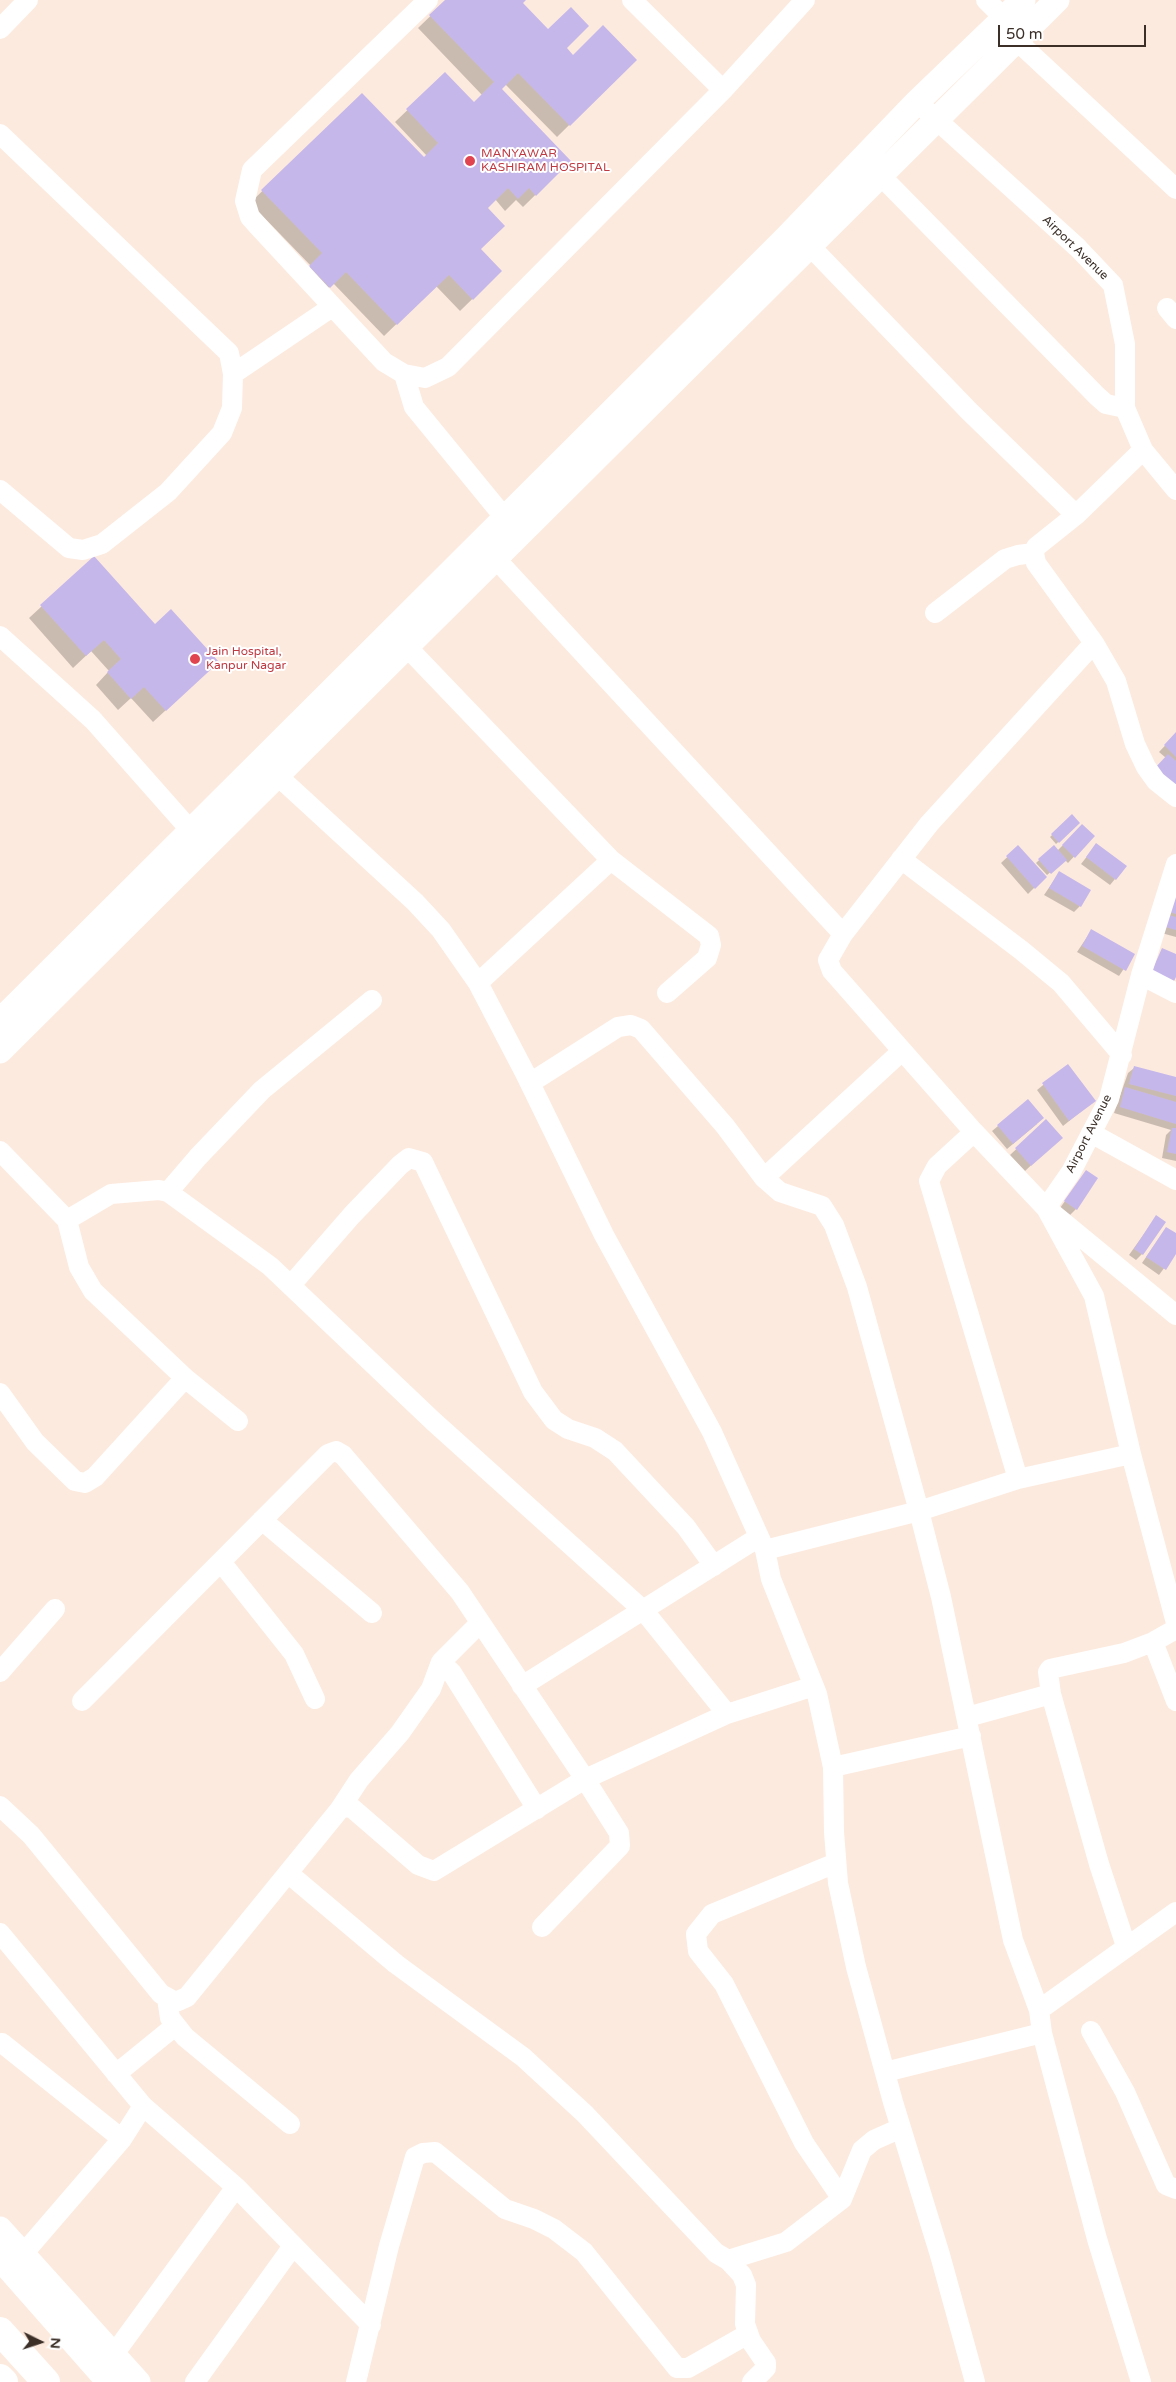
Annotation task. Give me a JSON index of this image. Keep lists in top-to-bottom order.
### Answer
{
  "streets": {
    "street": ["Airport Avenue"]
  },
  "places": ["MANYAWAR KASHIRAM HOSPITAL", "Jain Hospital, Kanpur Nagar"],
  "scale_bar": "50 m",
  "north": "right"
}
